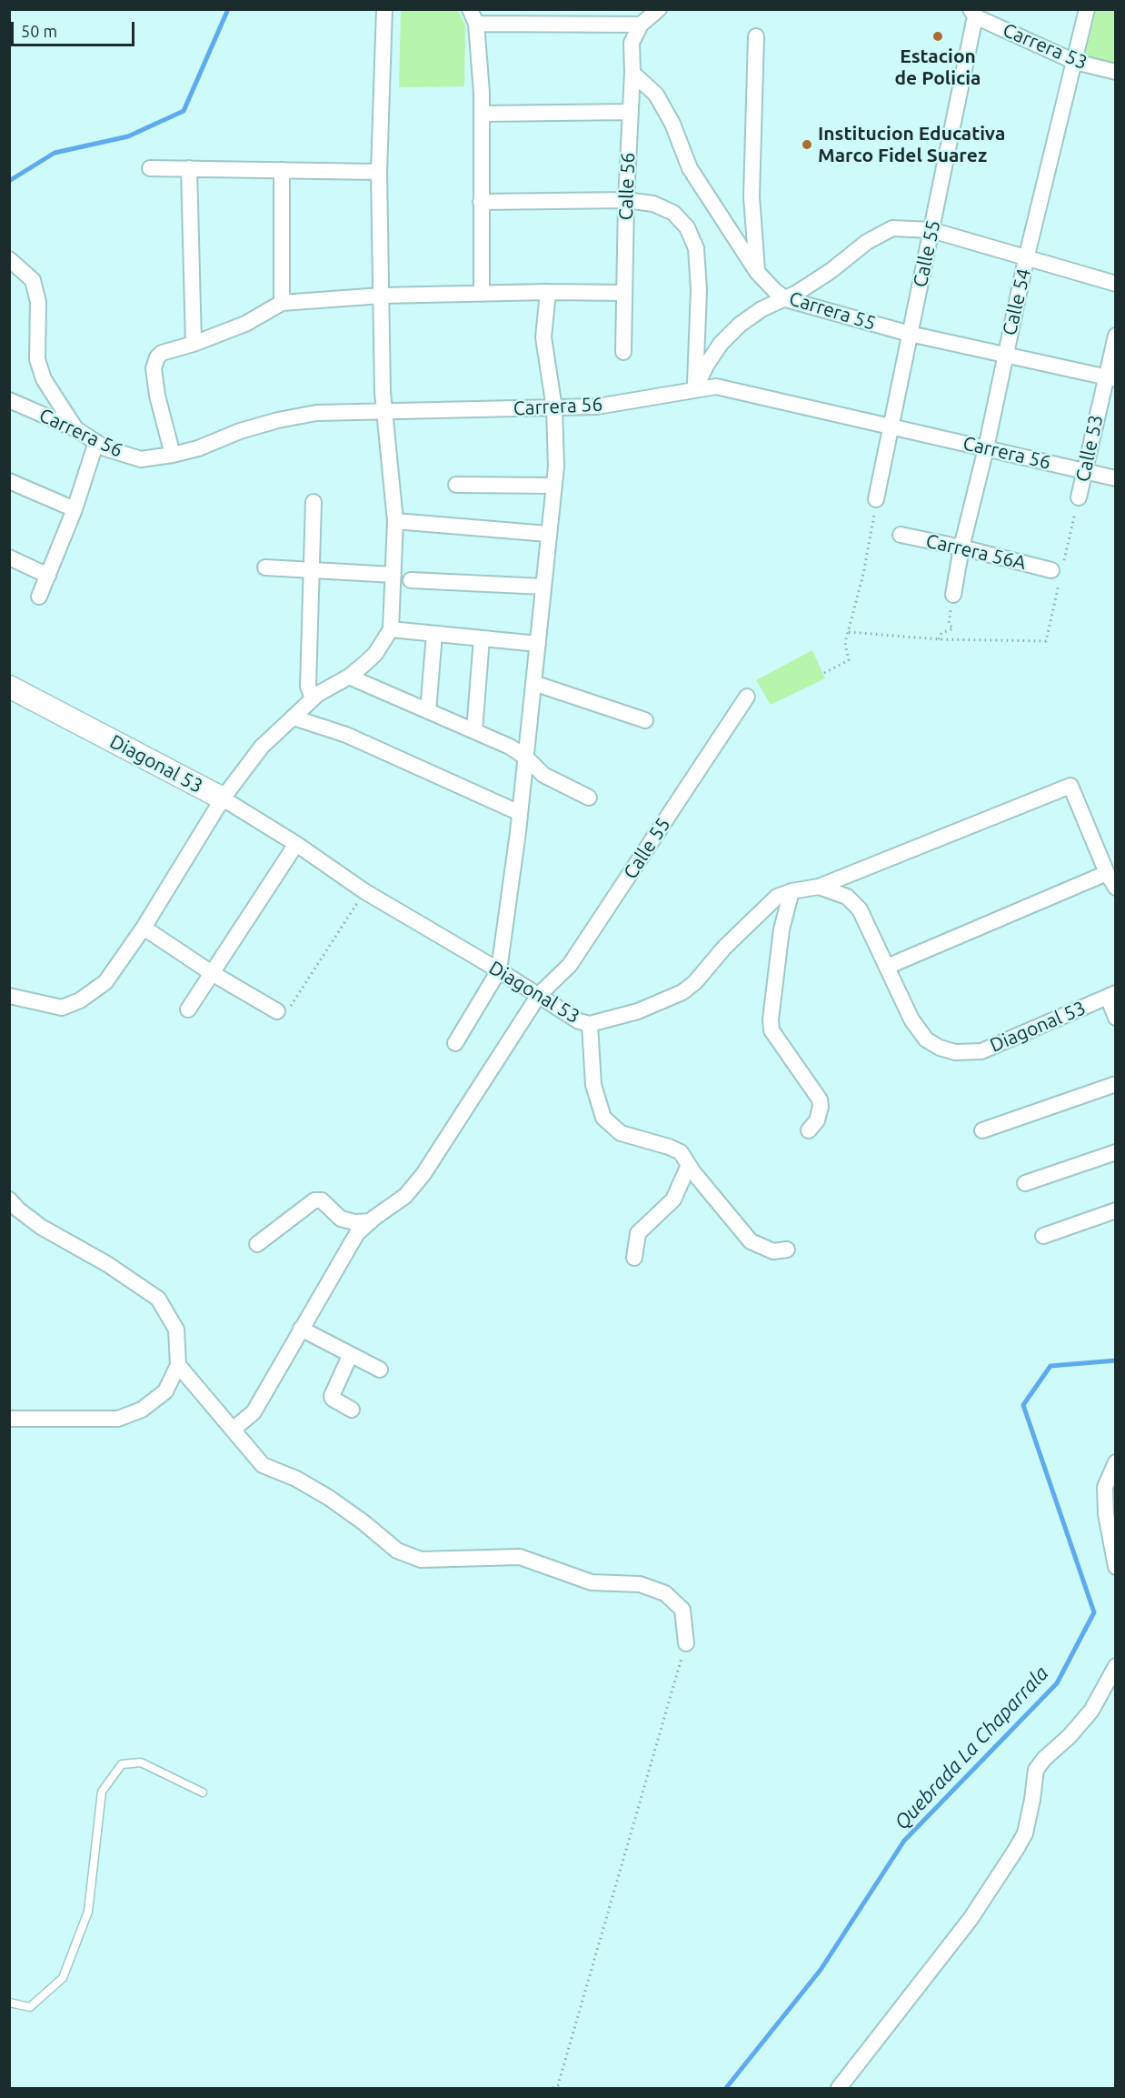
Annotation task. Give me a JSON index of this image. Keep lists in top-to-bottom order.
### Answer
{
  "streets": {
    "street": [
      "Carrera 53",
      "Calle 56",
      "Calle 55",
      "Calle 54",
      "Carrera 55",
      "Carrera 56",
      "Calle 53",
      "Carrera 56A",
      "Diagonal 53"
    ]
  },
  "crossings": [
    ["Carrera 53", "Calle 55"],
    ["Carrera 53", "Calle 54"],
    ["Calle 56", "Carrera 55"],
    ["Calle 55", "Carrera 55"],
    ["Calle 55", "Carrera 56"],
    ["Calle 55", "Diagonal 53"],
    ["Calle 54", "Carrera 55"],
    ["Calle 54", "Carrera 56"],
    ["Calle 54", "Carrera 56A"],
    ["Carrera 55", "Calle 53"],
    ["Carrera 56", "Calle 53"]
  ],
  "water": ["Quebrada La Chaparrala"],
  "places": ["Estacion de Policia", "Institucion Educativa Marco Fidel Suarez"],
  "scale_bar": "50 m"
}
